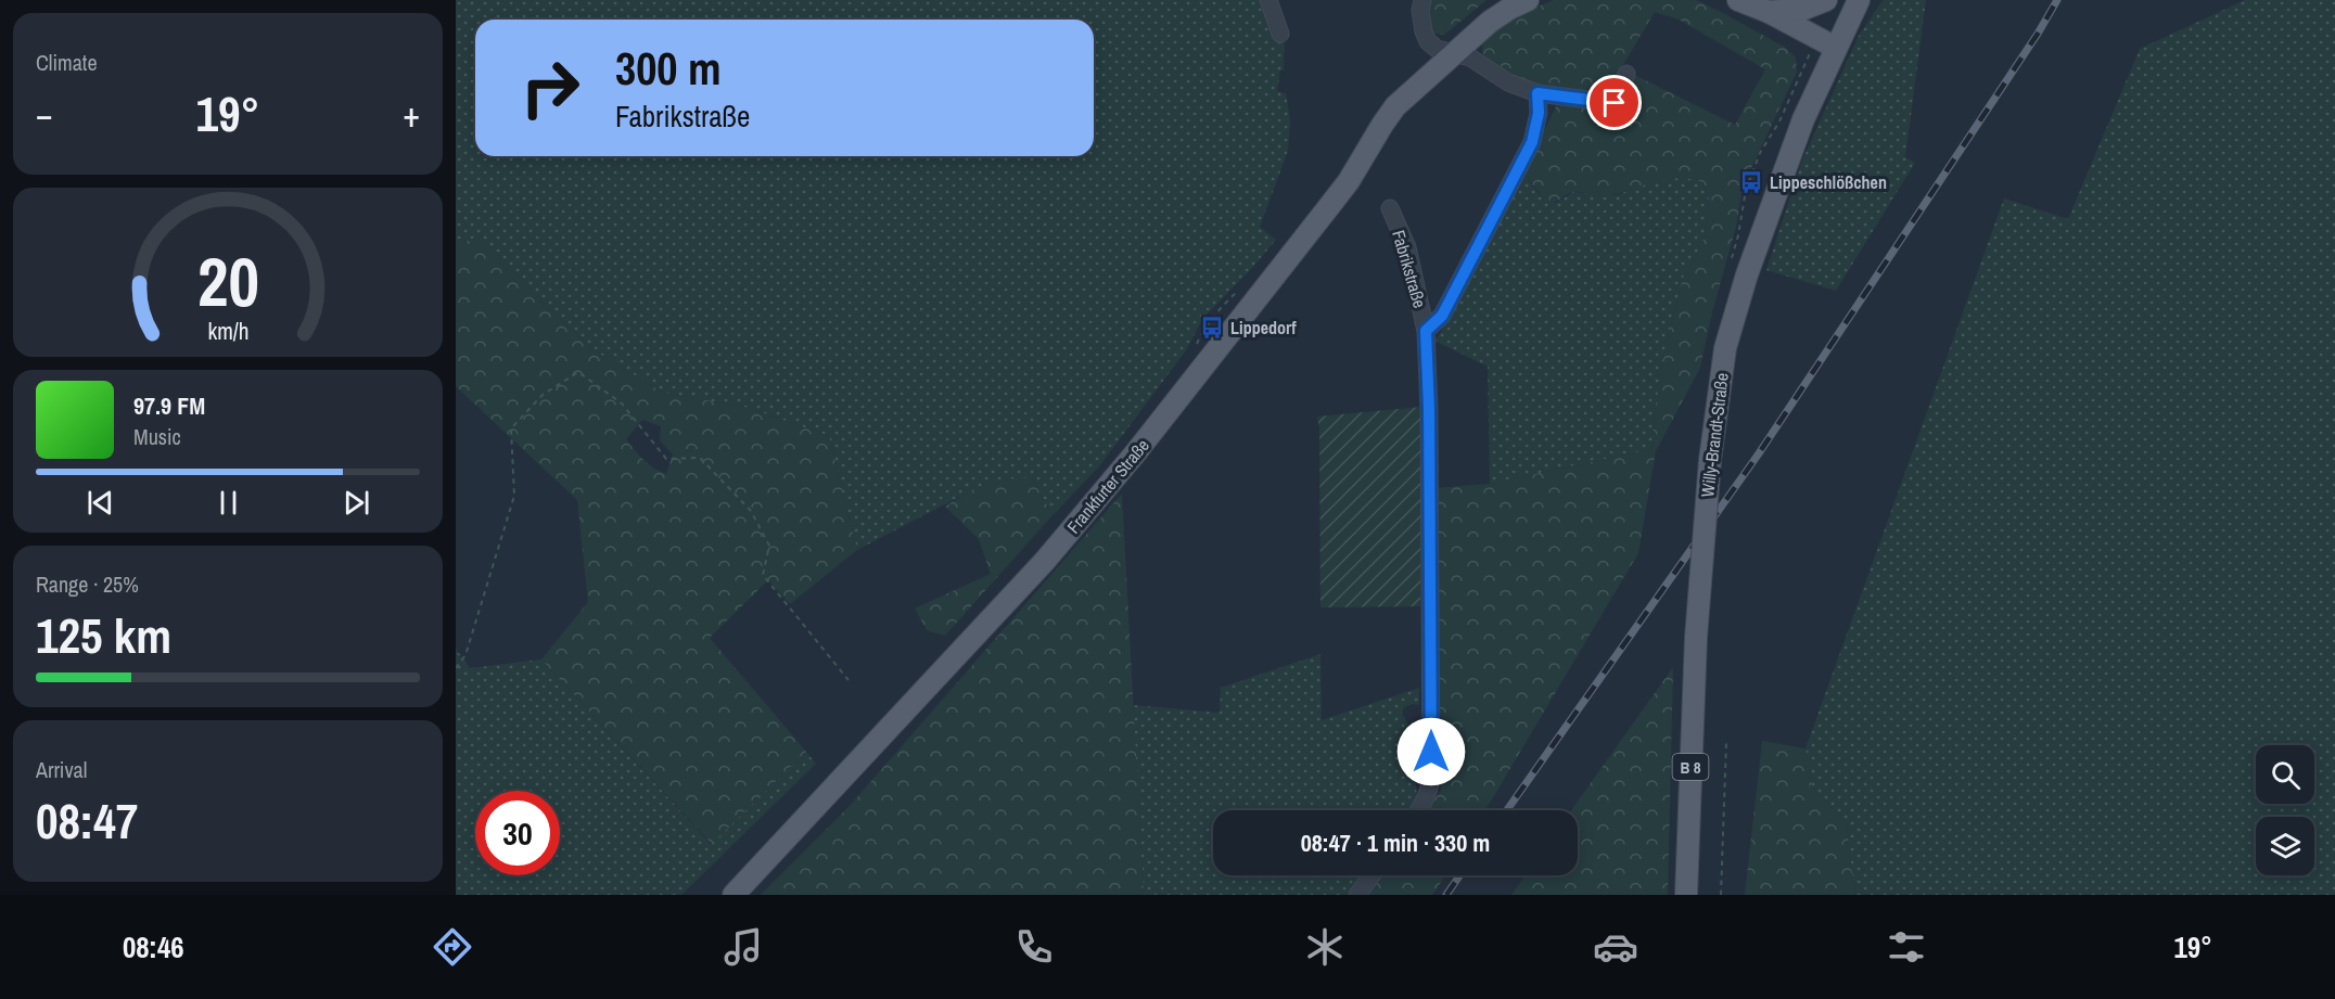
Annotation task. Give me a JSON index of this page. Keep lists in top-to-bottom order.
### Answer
{
  "streets": {
    "main road": ["Willy-Brandt-Straße", "Frankfurter Straße", "B 8"],
    "street": ["Fabrikstraße"]
  },
  "places": {
    "bus stop": ["Lippeschlößchen", "Lippedorf"]
  },
  "page": {
    "tile": [
      "Climate",
      ["Range · 25%", "125 km"],
      ["Arrival", "08:47"]
    ],
    "turn": ["300 m", "Fabrikstraße"],
    "heat": ["−", "19°", "+"],
    "song": ["97.9 FM", "Music"],
    "limit": "30",
    "trip": "08:47 · 1 min · 330 m",
    "tabs": ["08:46", "19°"],
    "gauge": ["20", "km/h"]
  }
}
